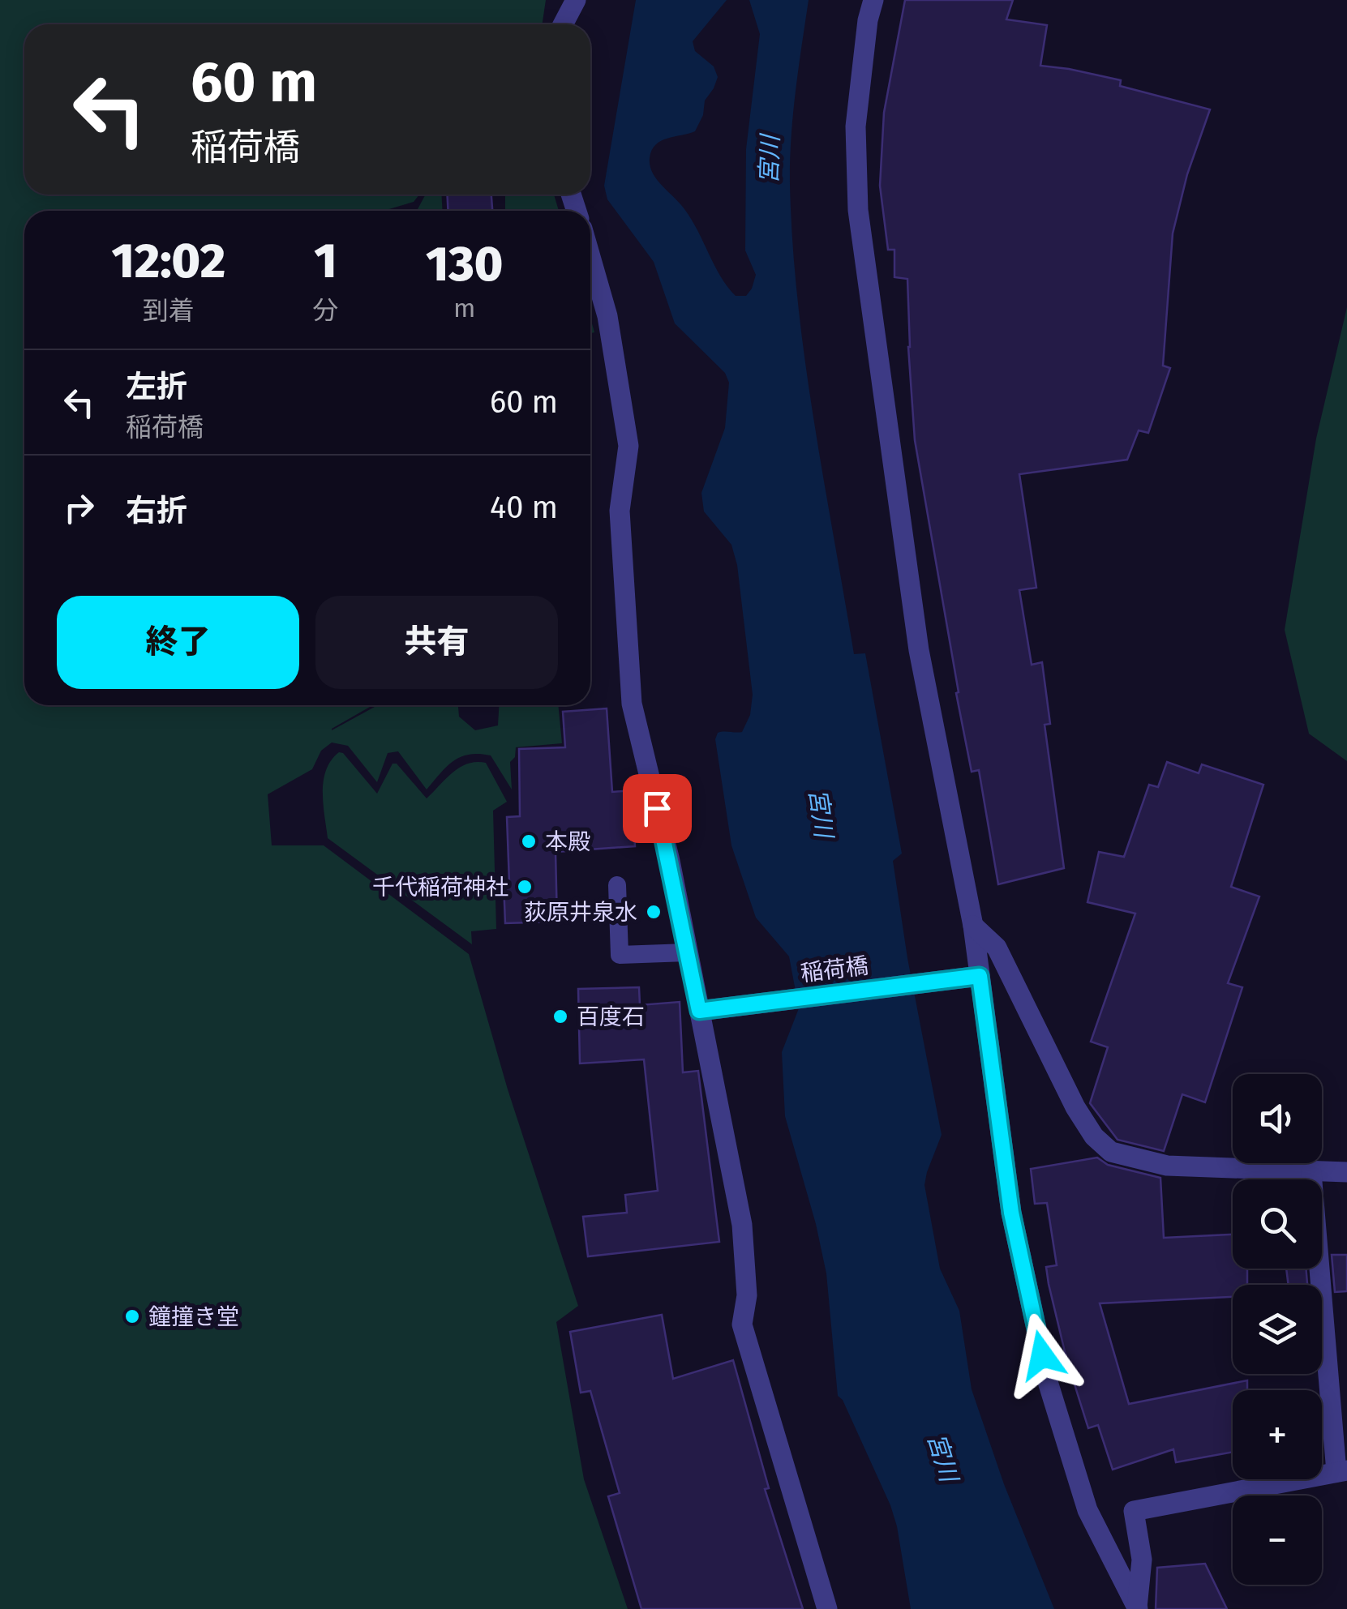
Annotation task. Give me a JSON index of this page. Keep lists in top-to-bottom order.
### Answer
{
  "streets": {
    "street": ["稲荷橋"]
  },
  "water": ["宮川"],
  "places": [
    "本殿",
    "千代稲荷神社",
    "荻原井泉水",
    "百度石",
    "鐘撞き堂"
  ],
  "page": {
    "turn": ["60 m", "稲荷橋"],
    "eta": [
      "12:02",
      "到着",
      "1",
      "分",
      "130",
      "m"
    ],
    "list": [
      {
        "name": "左折",
        "note": "稲荷橋",
        "value": "60 m"
      },
      {
        "name": "右折",
        "value": "40 m"
      }
    ],
    "buttons": ["終了", "共有"],
    "map_buttons": ["+", "−"]
  }
}
